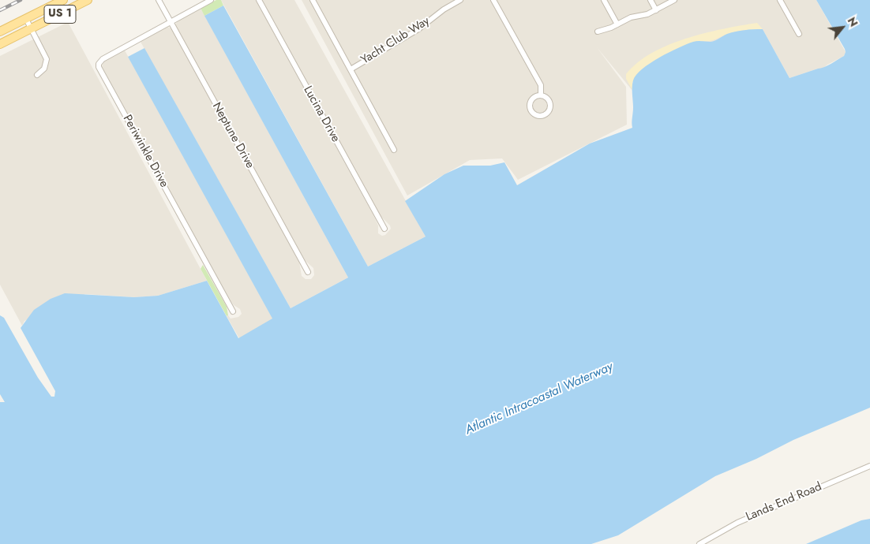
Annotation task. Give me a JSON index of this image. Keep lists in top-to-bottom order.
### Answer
{
  "streets": {
    "main road": ["US 1"],
    "street": [
      "Yacht Club Way",
      "Lucina Drive",
      "Neptune Drive",
      "Periwinkle Drive",
      "Lands End Road"
    ]
  },
  "crossings": [
    ["Neptune Drive", "Periwinkle Drive"]
  ],
  "water": ["Atlantic Intracoastal Waterway"],
  "north": "top right"
}
